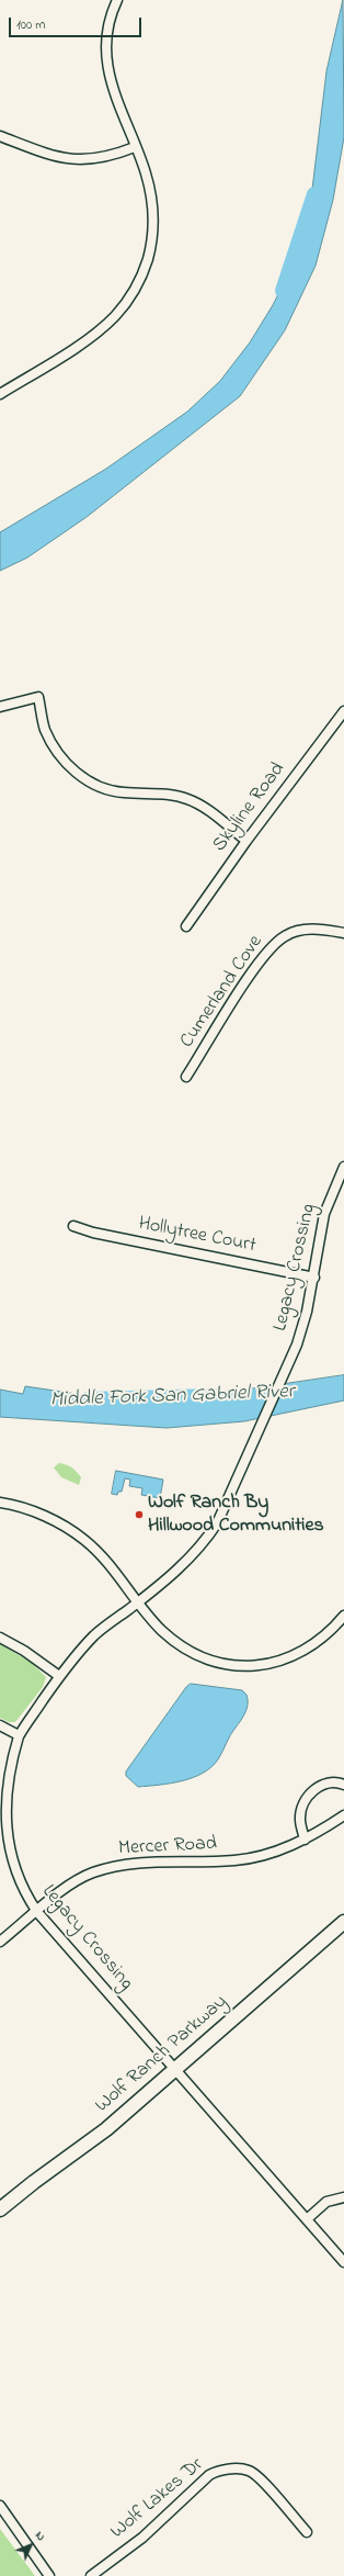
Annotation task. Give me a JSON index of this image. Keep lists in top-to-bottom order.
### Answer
{
  "streets": {
    "street": [
      "Skyline Road",
      "Cumerland Cove",
      "Hollytree Court",
      "Legacy Crossing",
      "Mercer Road",
      "Wolf Ranch Parkway",
      "Wolf Lakes Dr"
    ]
  },
  "crossings": [
    ["Hollytree Court", "Legacy Crossing"],
    ["Legacy Crossing", "Mercer Road"],
    ["Legacy Crossing", "Wolf Ranch Parkway"]
  ],
  "water": ["Middle Fork San Gabriel River"],
  "places": ["Wolf Ranch By Hillwood Communities"],
  "scale_bar": "100 m",
  "north": "top right"
}
